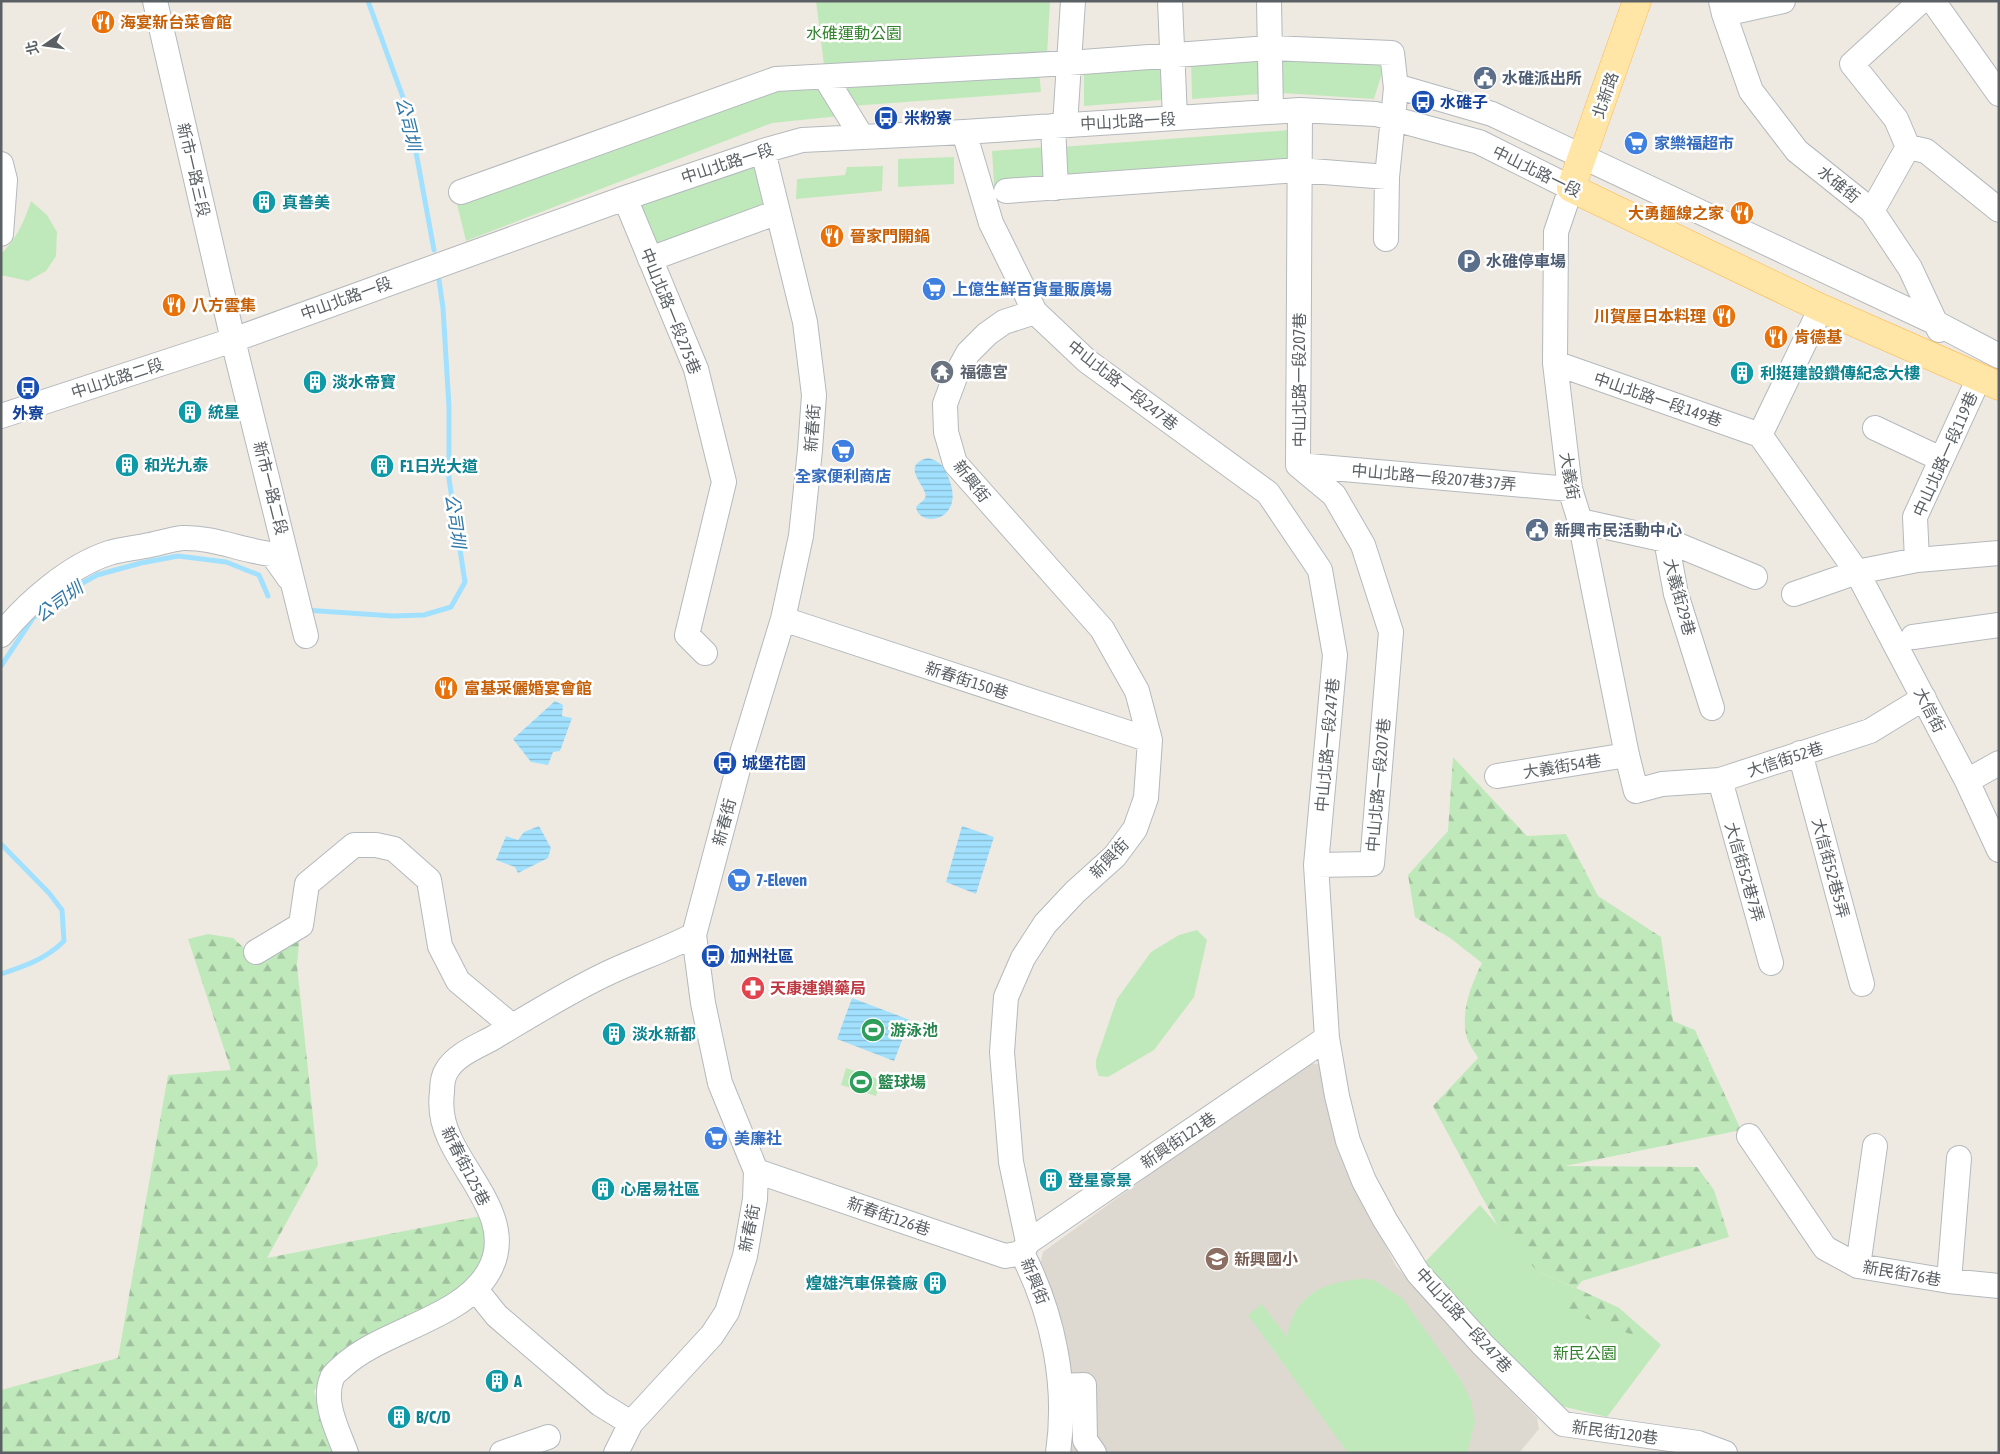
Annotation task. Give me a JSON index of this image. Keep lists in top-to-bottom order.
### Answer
{
  "streets": {
    "main road": ["北新路", "中山北路一段"],
    "street": [
      "新市一路三段",
      "水碓街",
      "中山北路一段275巷",
      "中山北路二段",
      "中山北路一段207巷",
      "中山北路一段247巷",
      "中山北路一段149巷",
      "新春街",
      "中山北路一段119巷",
      "大義街",
      "中山北路一段207巷37弄",
      "新興街",
      "新市一路二段",
      "大義街29巷",
      "新春街150巷",
      "大信街",
      "大信街52巷",
      "大義街54巷",
      "大信街52巷5弄",
      "大信街52巷7弄",
      "新興街121巷",
      "新春街125巷",
      "新春街126巷",
      "新民街76巷",
      "新民街120巷"
    ]
  },
  "crossings": [
    ["北新路", "中山北路一段"],
    ["北新路", "大義街"],
    ["中山北路一段", "新市一路三段"],
    ["中山北路一段", "水碓街"],
    ["中山北路一段", "中山北路一段275巷"],
    ["中山北路一段", "中山北路二段"],
    ["中山北路一段", "中山北路一段207巷"],
    ["中山北路一段", "中山北路一段247巷"],
    ["中山北路一段", "新春街"],
    ["中山北路一段", "中山北路一段119巷"],
    ["中山北路一段", "大義街"],
    ["中山北路一段", "新市一路二段"],
    ["新市一路三段", "中山北路二段"],
    ["新市一路三段", "新市一路二段"],
    ["水碓街", "中山北路一段119巷"],
    ["中山北路二段", "新市一路二段"],
    ["中山北路一段207巷", "中山北路一段247巷"],
    ["中山北路一段207巷", "中山北路一段207巷37弄"],
    ["中山北路一段247巷", "新興街"],
    ["中山北路一段247巷", "新興街121巷"],
    ["中山北路一段247巷", "新民街120巷"],
    ["中山北路一段149巷", "大義街"],
    ["新春街", "新春街150巷"],
    ["新春街", "新春街125巷"],
    ["新春街", "新春街126巷"],
    ["大義街", "中山北路一段207巷37弄"],
    ["大義街", "大義街29巷"],
    ["大義街", "大信街52巷"],
    ["大義街", "大義街54巷"],
    ["新興街", "新春街150巷"],
    ["新興街", "新興街121巷"],
    ["新興街", "新春街126巷"],
    ["大信街", "大信街52巷"],
    ["大信街52巷", "大信街52巷5弄"],
    ["大信街52巷", "大信街52巷7弄"],
    ["新興街121巷", "新春街126巷"]
  ],
  "water": ["公司圳"],
  "parks": ["水碓運動公園", "新民公園"],
  "places": {
    "restaurant": [
      "海宴新台菜會館",
      "大勇麵線之家",
      "晉家門開鍋",
      "八方雲集",
      "川賀屋日本料理",
      "肯德基",
      "富基采儷婚宴會館"
    ],
    "public building": ["水碓派出所", "新興市民活動中心"],
    "bus stop": [
      "水碓子",
      "米粉寮",
      "外寮",
      "城堡花園",
      "加州社區"
    ],
    "supermarket": [
      "家樂福超市",
      "上億生鮮百貨量販廣場",
      "全家便利商店",
      "7-Eleven",
      "美廉社"
    ],
    "building": [
      "真善美",
      "利挺建設鑽傳紀念大樓",
      "淡水帝寶",
      "統星",
      "和光九泰",
      "F1日光大道",
      "淡水新都",
      "登星豪景",
      "心居易社區",
      "煌雄汽車保養廠",
      "A",
      "B/C/D"
    ],
    "parking": ["水碓停車場"],
    "temple": ["福德宮"],
    "pharmacy": ["天康連鎖藥局"],
    "sports": ["游泳池", "籃球場"],
    "school or university": ["新興國小"]
  },
  "north": "left"
}
